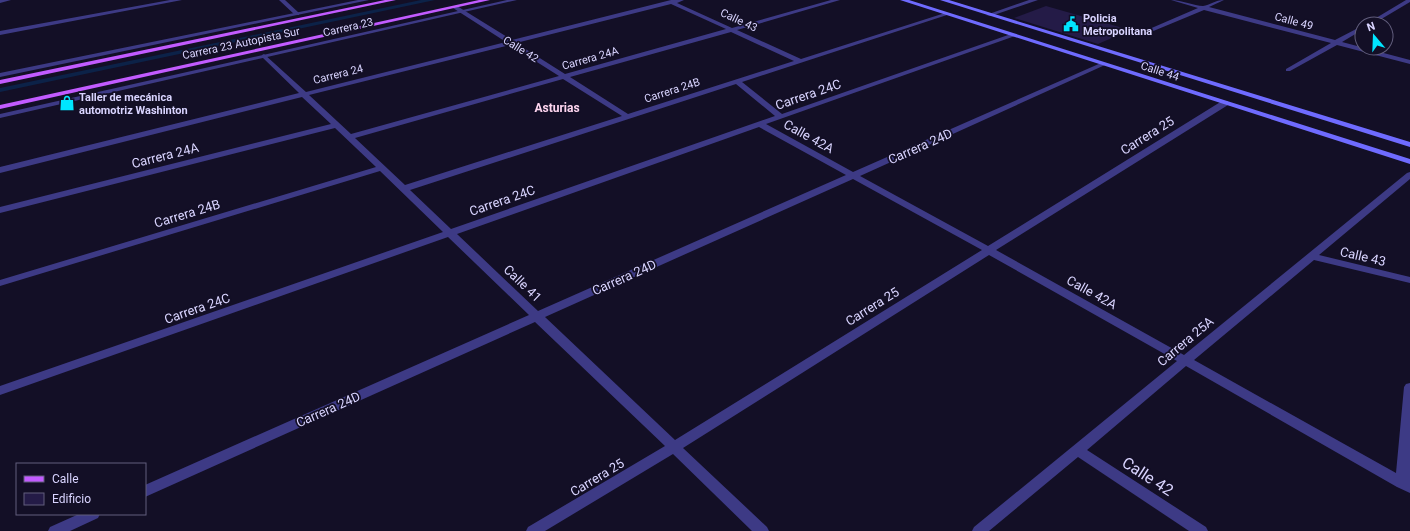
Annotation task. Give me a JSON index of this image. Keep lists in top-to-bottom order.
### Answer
{
  "streets": {
    "main road": ["Carrera 23 Autopista Sur", "Calle 44"],
    "street": [
      "Calle 43",
      "Calle 49",
      "Carrera 23",
      "Calle 42",
      "Carrera 24A",
      "Carrera 24",
      "Carrera 24B",
      "Carrera 24C",
      "Carrera 25",
      "Calle 42A",
      "Carrera 24D",
      "Calle 41",
      "Carrera 25A"
    ]
  },
  "crossings": [
    ["Calle 43", "Carrera 24A"],
    ["Calle 43", "Carrera 24"],
    ["Calle 43", "Carrera 24B"],
    ["Calle 43", "Carrera 25A"],
    ["Carrera 23", "Calle 42"],
    ["Carrera 23", "Calle 41"],
    ["Carrera 23 Autopista Sur", "Calle 42"],
    ["Calle 42", "Carrera 24A"],
    ["Calle 42", "Carrera 24"],
    ["Calle 42", "Carrera 24B"],
    ["Calle 42", "Carrera 25A"],
    ["Carrera 24A", "Calle 41"],
    ["Calle 44", "Carrera 24B"],
    ["Calle 44", "Carrera 24C"],
    ["Calle 44", "Carrera 25"],
    ["Calle 44", "Carrera 24D"],
    ["Carrera 24", "Calle 41"],
    ["Carrera 24B", "Calle 42A"],
    ["Carrera 24B", "Calle 41"],
    ["Carrera 24C", "Calle 42A"],
    ["Carrera 24C", "Calle 41"],
    ["Carrera 25", "Calle 42A"],
    ["Carrera 25", "Calle 41"],
    ["Calle 42A", "Carrera 24D"],
    ["Calle 42A", "Carrera 25A"],
    ["Carrera 24D", "Calle 41"]
  ],
  "districts": ["Asturias"],
  "places": {
    "public building": ["Policia Metropolitana"],
    "shop": ["Taller de mecánica automotriz Washinton"]
  },
  "legend": ["Calle", "Edificio"],
  "north": "top"
}
